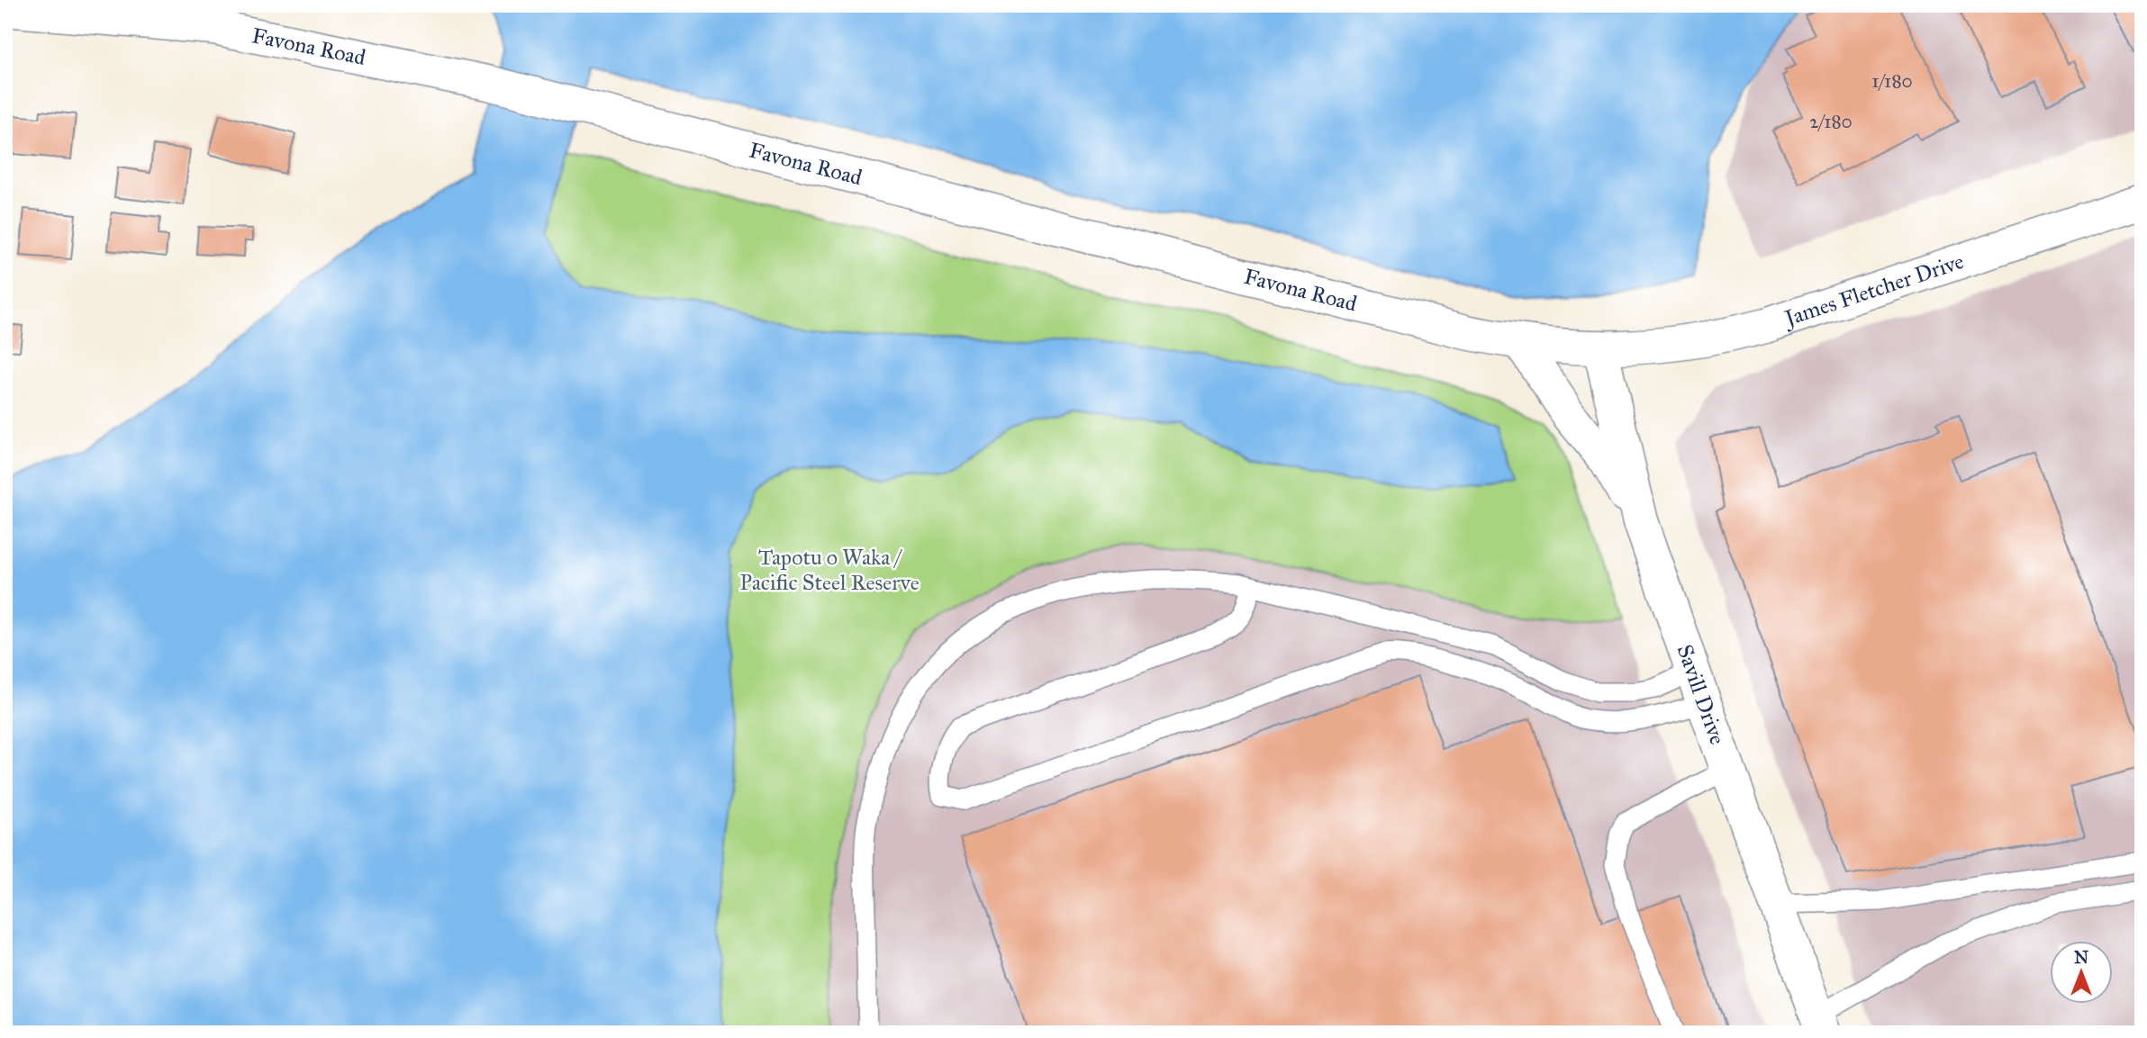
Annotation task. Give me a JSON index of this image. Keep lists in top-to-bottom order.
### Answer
{
  "streets": {
    "main road": ["Favona Road", "James Fletcher Drive", "Savill Drive"]
  },
  "crossings": [
    ["Favona Road", "James Fletcher Drive"],
    ["Favona Road", "Savill Drive"],
    ["James Fletcher Drive", "Savill Drive"]
  ],
  "parks": ["Tapotu o Waka / Pacific Steel Reserve"],
  "house_numbers": ["1/180", "2/180"],
  "north": "top"
}
